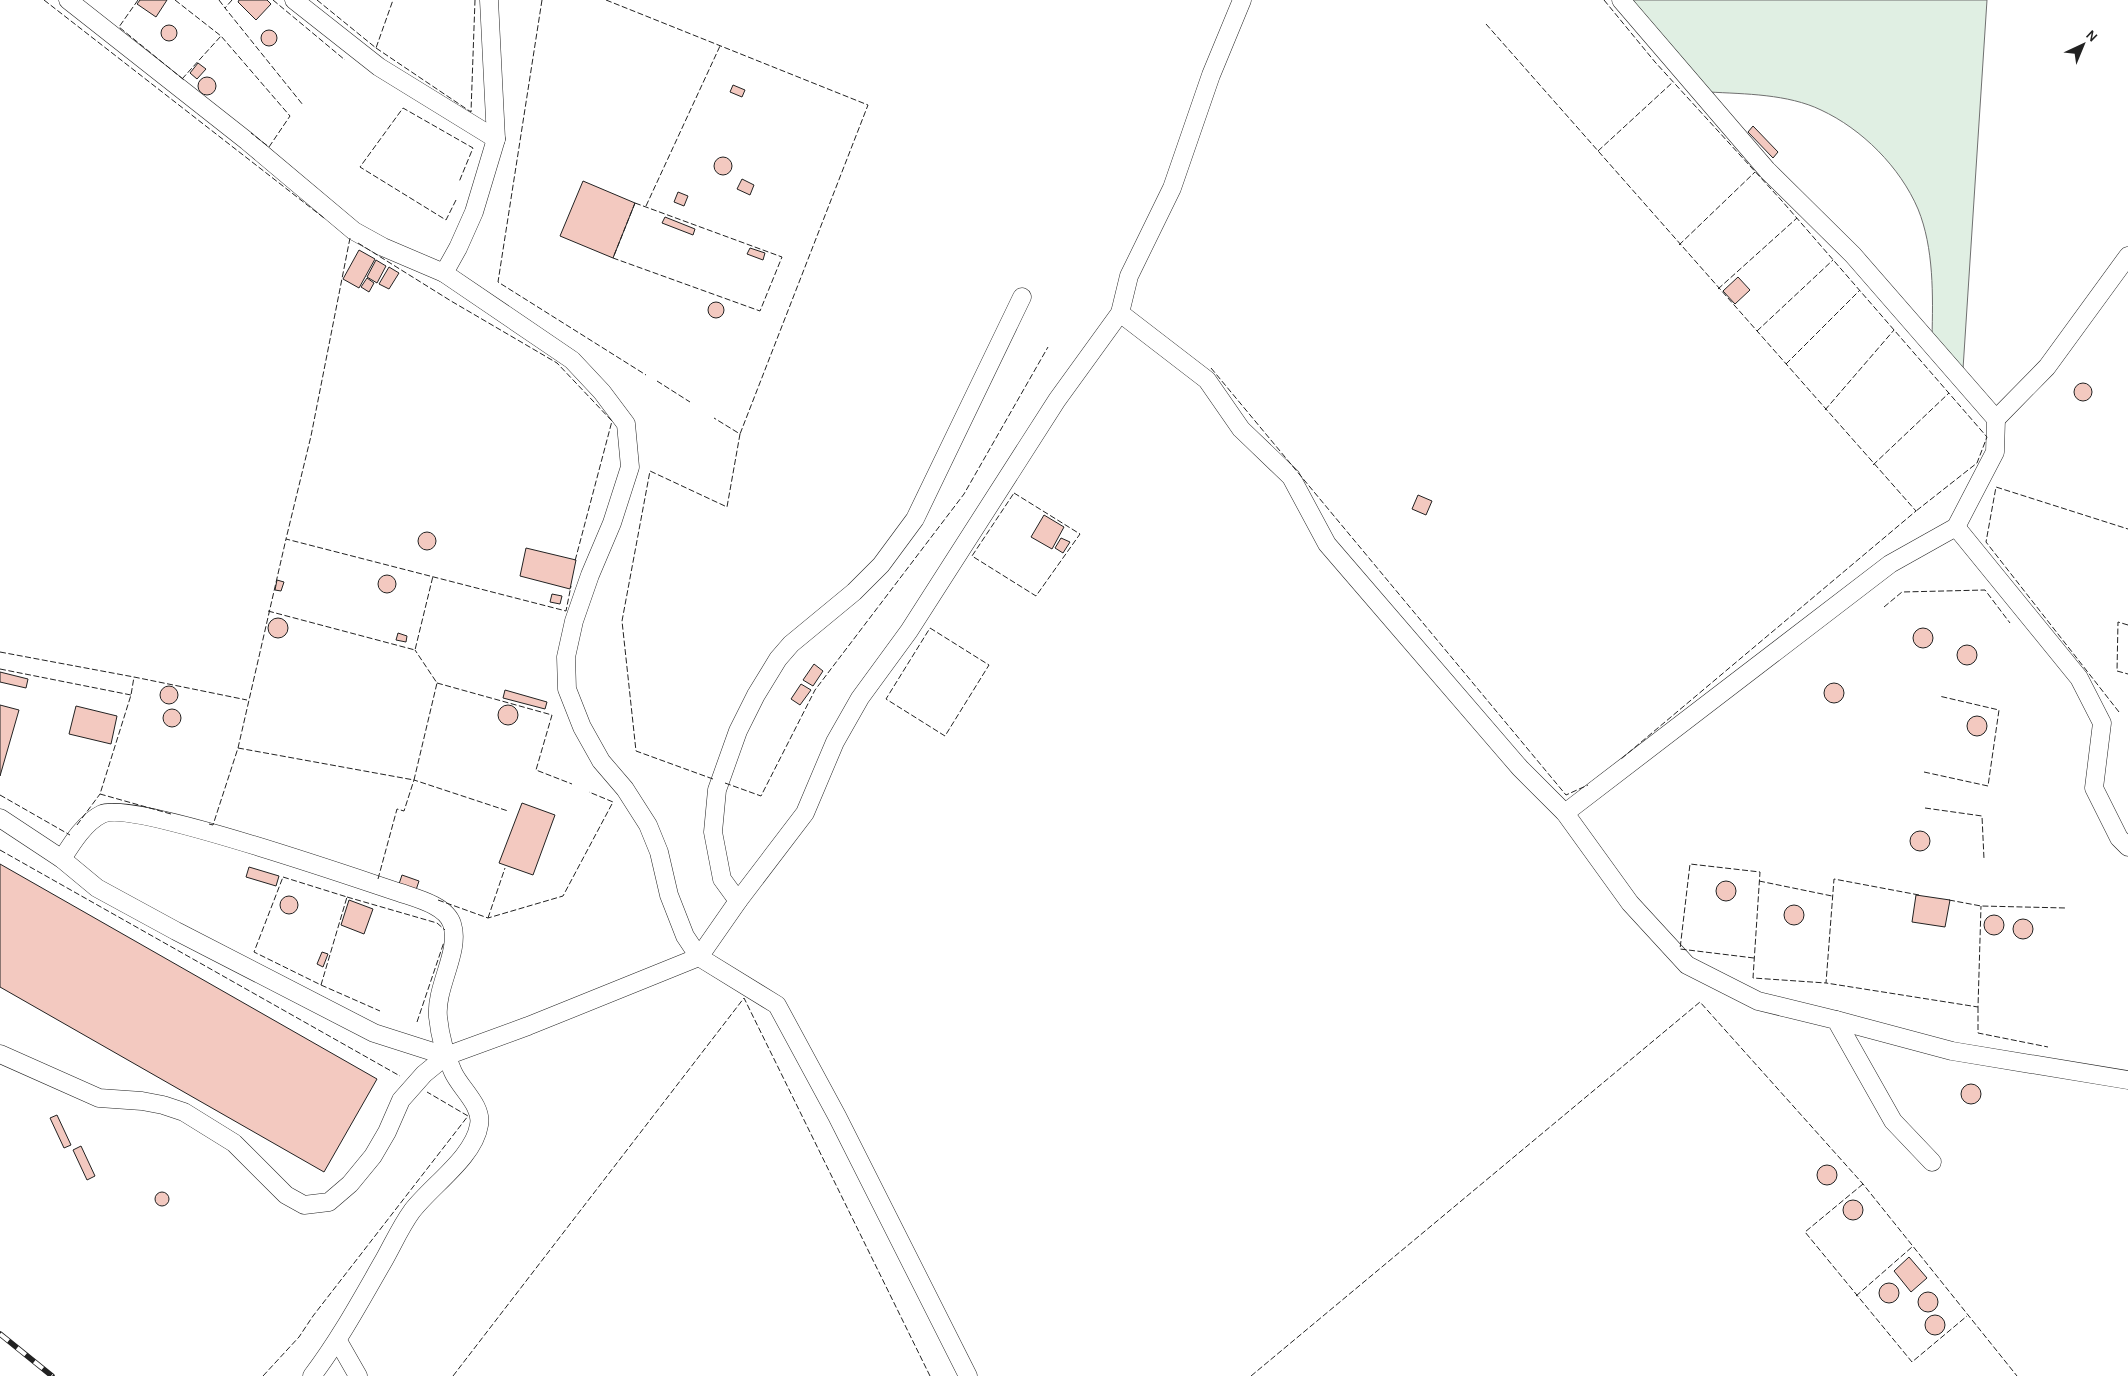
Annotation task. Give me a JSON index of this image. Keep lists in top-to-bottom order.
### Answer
{
  "north": "top right"
}
